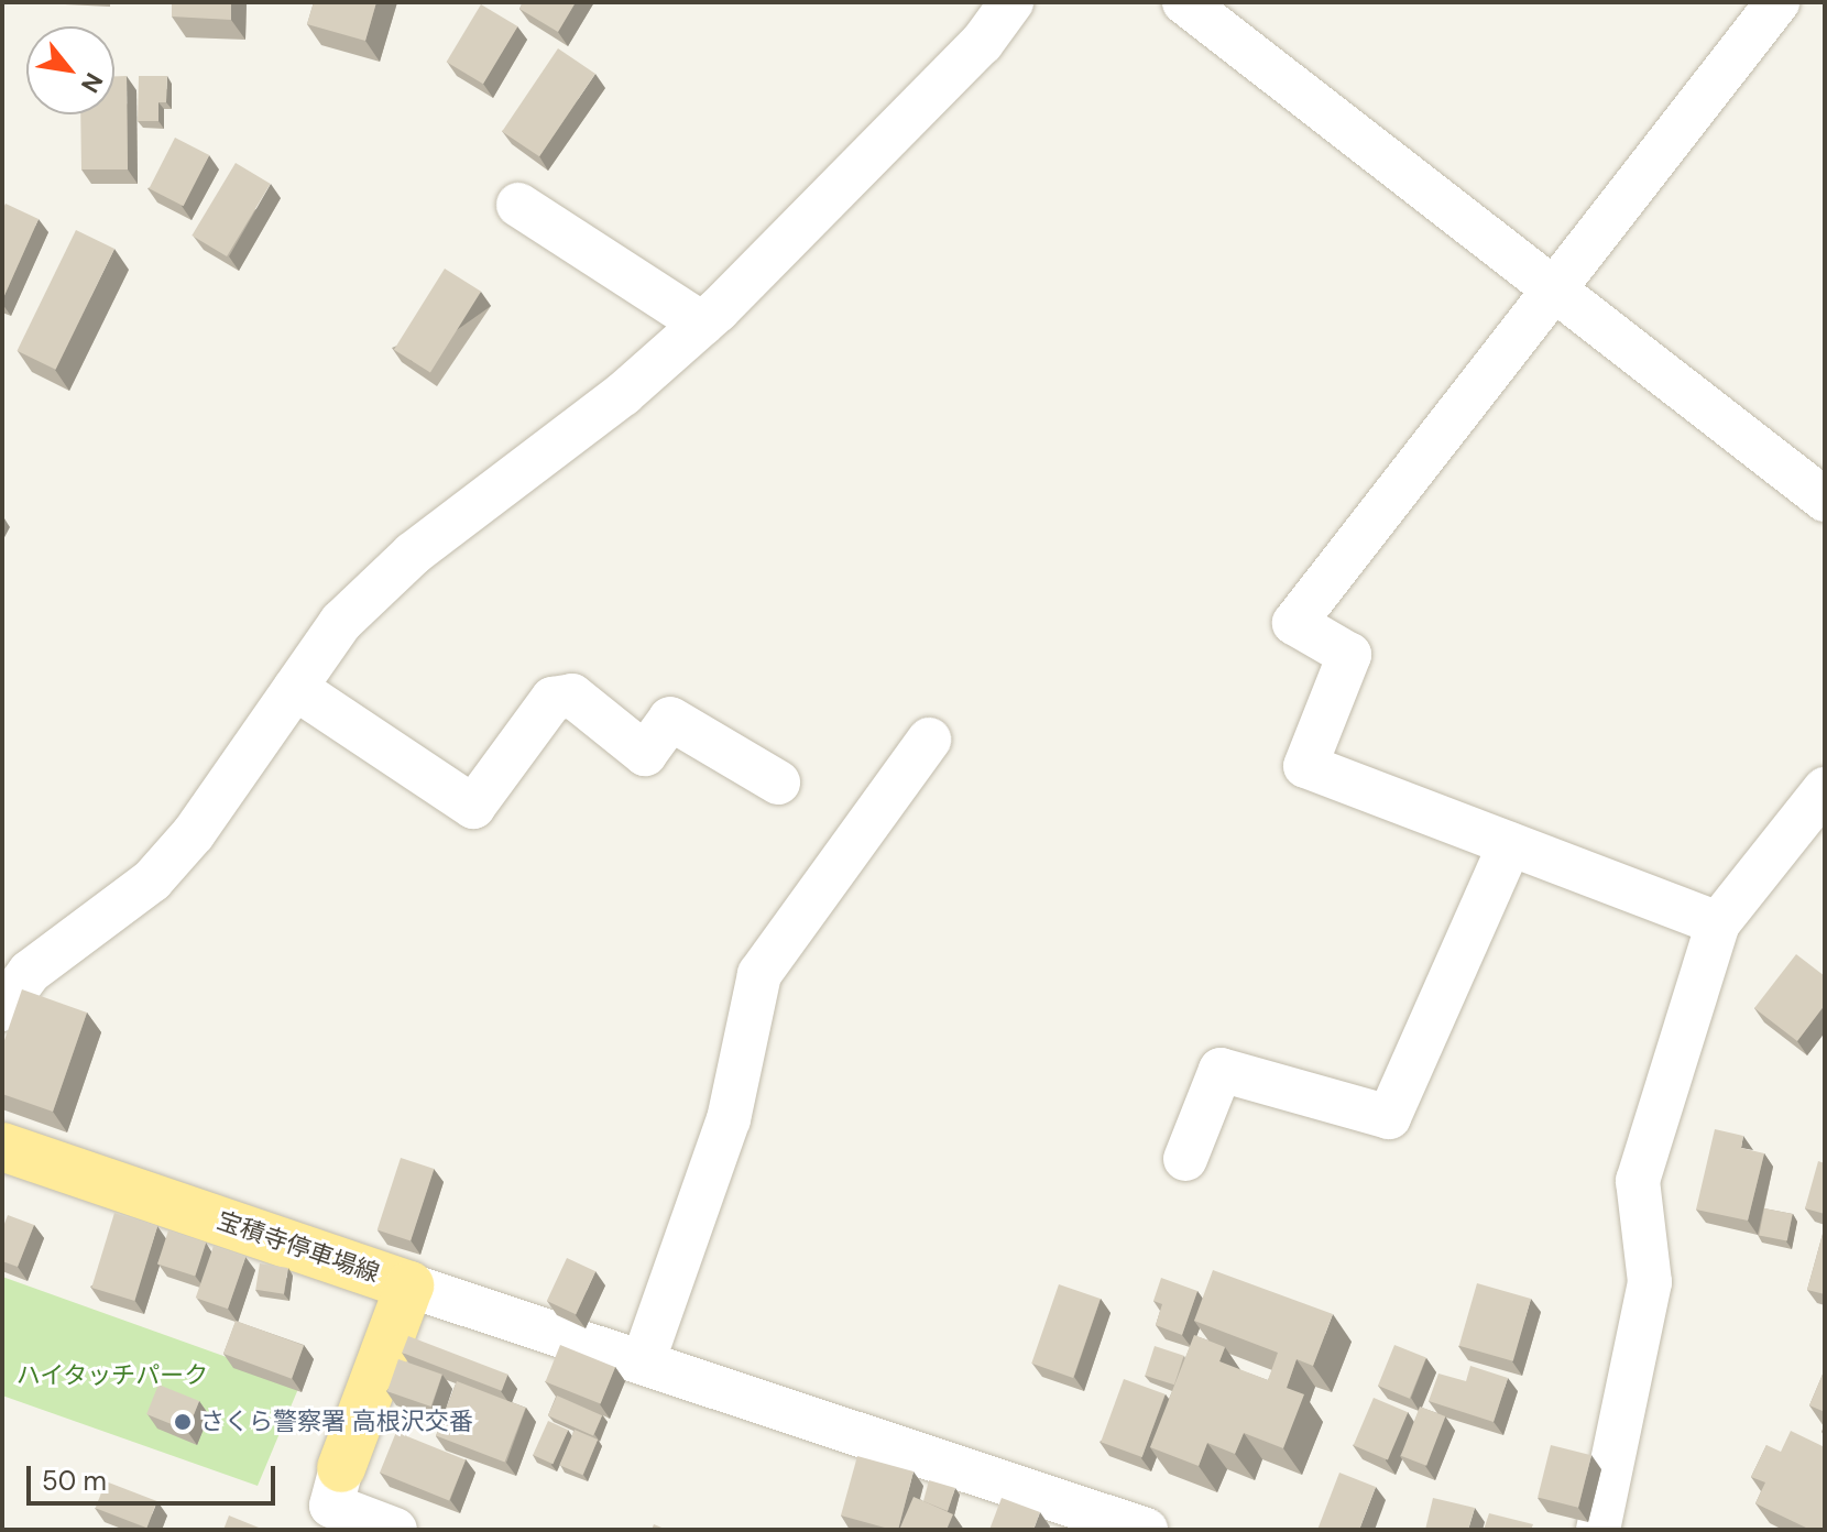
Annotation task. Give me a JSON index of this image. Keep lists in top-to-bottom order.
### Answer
{
  "streets": {
    "main road": ["宝積寺停車場線"]
  },
  "parks": ["ハイタッチパーク"],
  "places": ["さくら警察署 高根沢交番"],
  "scale_bar": "50 m",
  "north": "bottom right"
}
